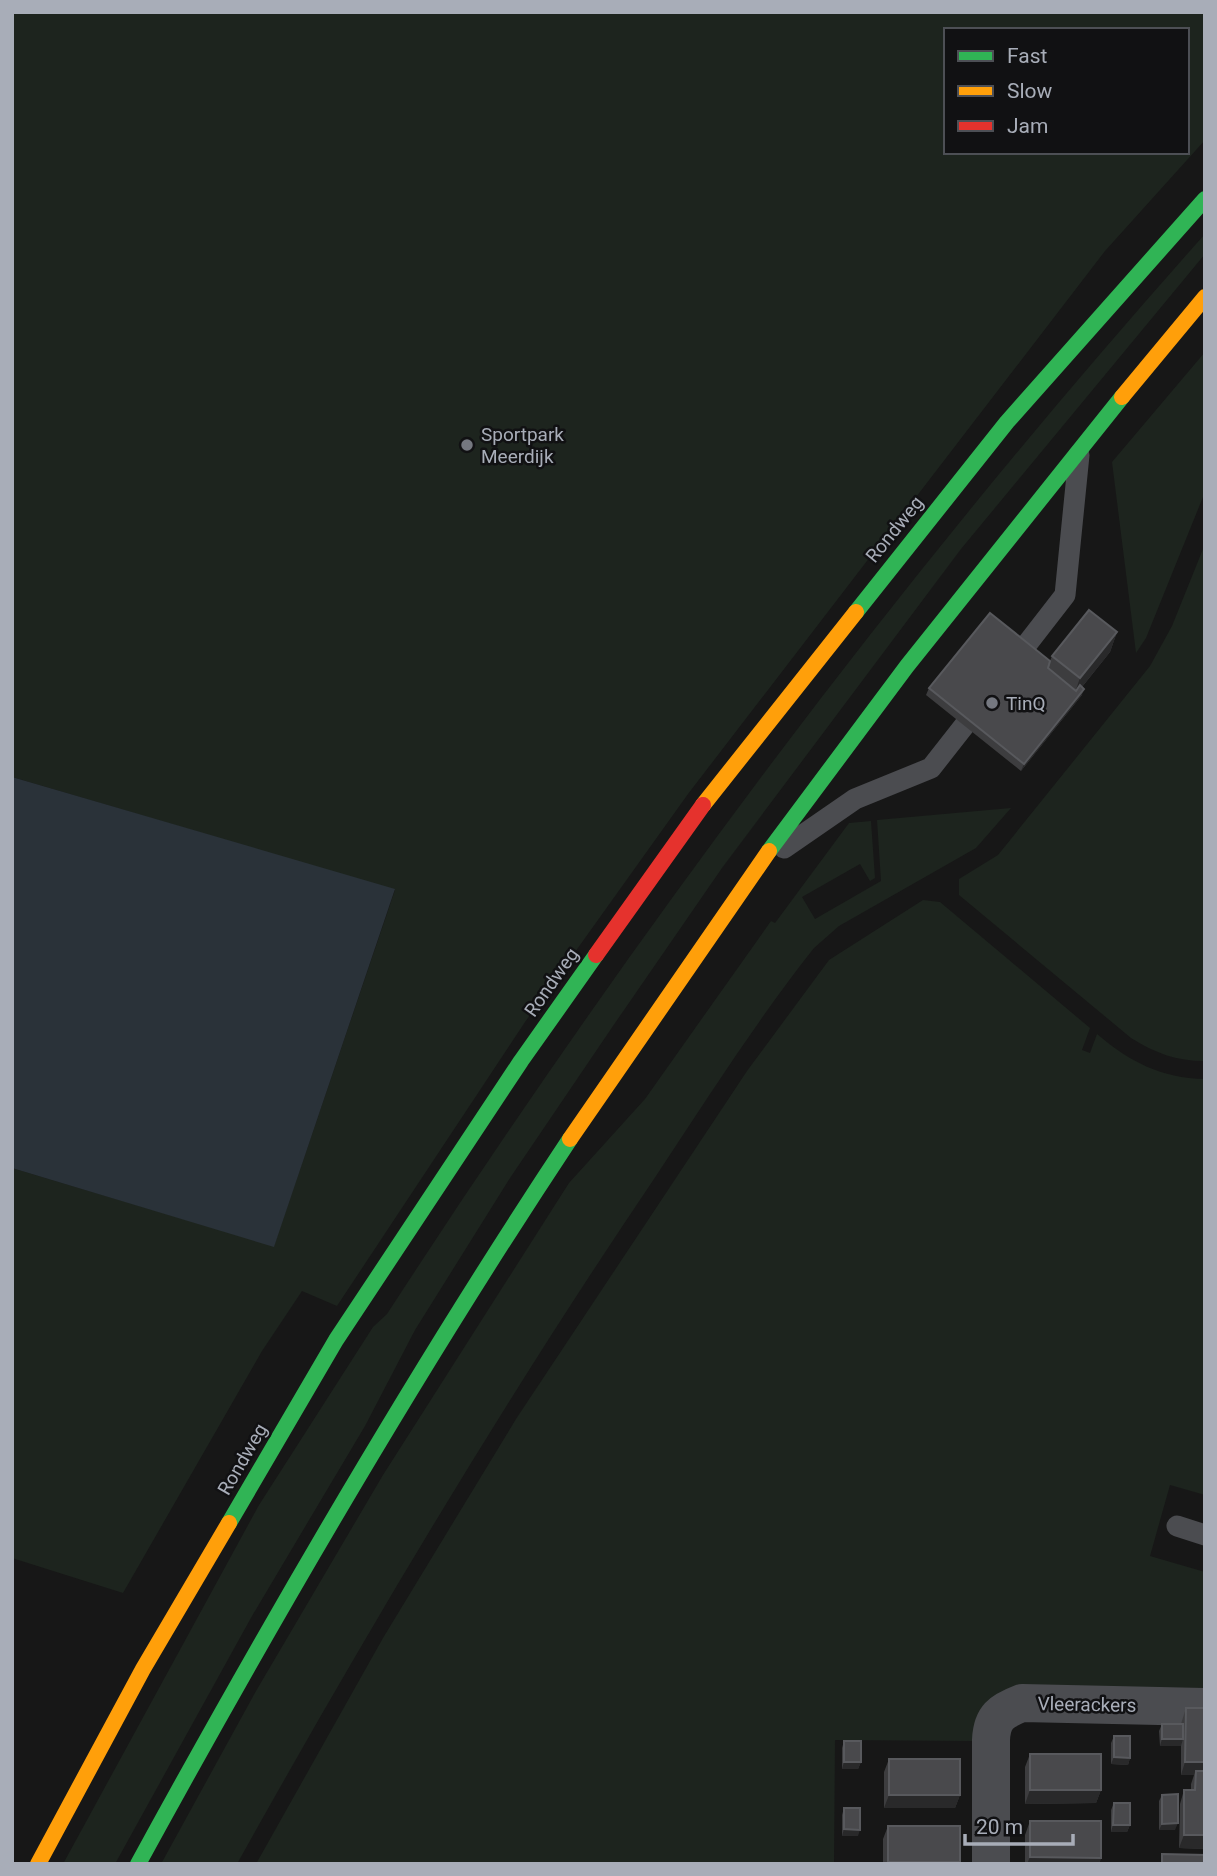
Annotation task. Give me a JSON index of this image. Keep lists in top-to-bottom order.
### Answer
{
  "streets": {
    "main road": ["Rondweg"],
    "street": ["Vleerackers"]
  },
  "places": ["Sportpark Meerdijk", "TinQ"],
  "legend": ["Fast", "Slow", "Jam"],
  "scale_bar": "20 m"
}
